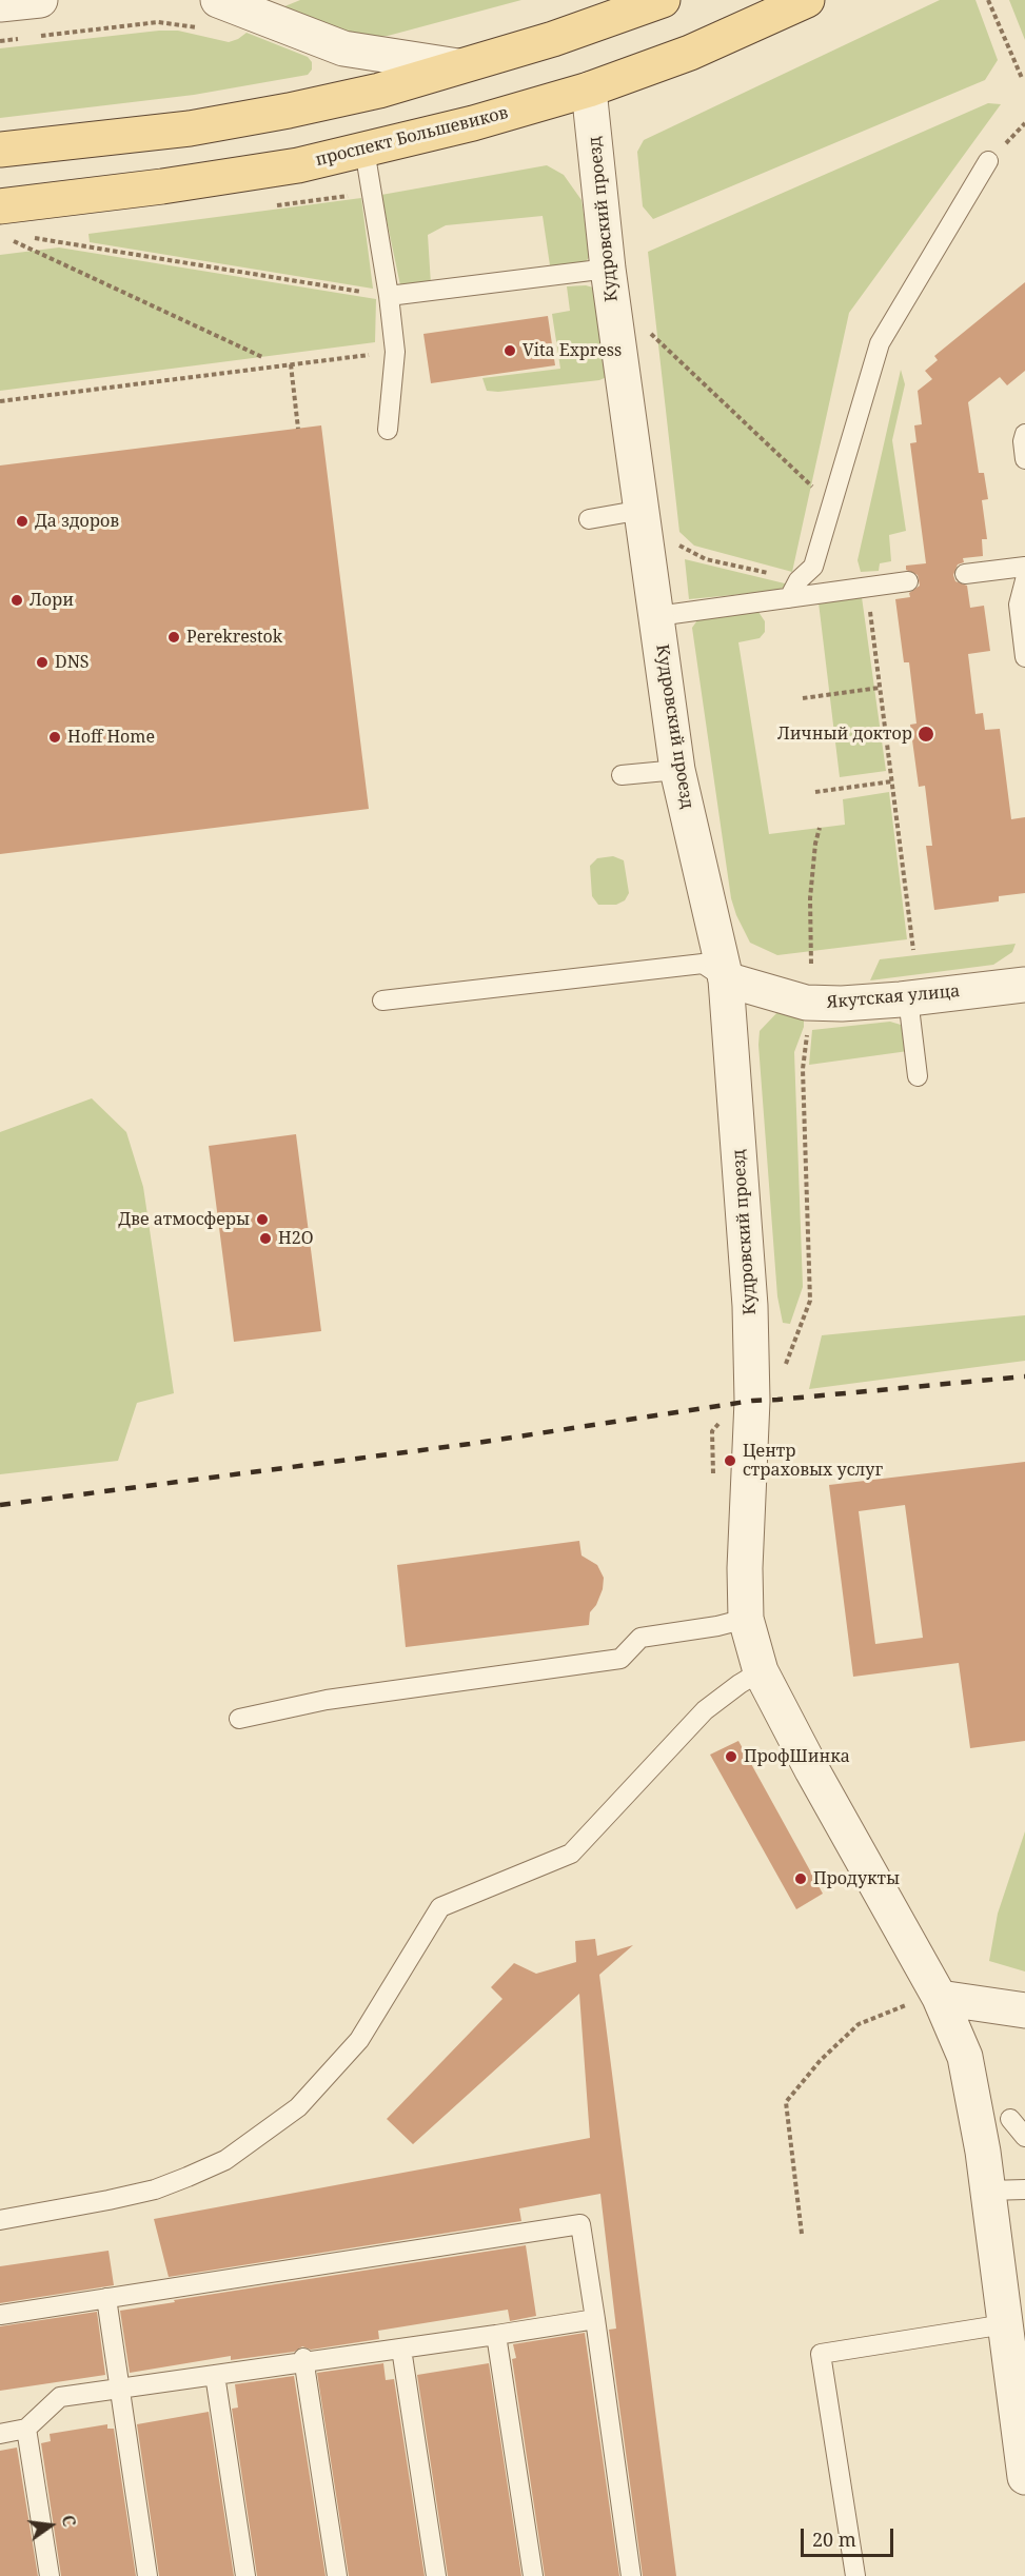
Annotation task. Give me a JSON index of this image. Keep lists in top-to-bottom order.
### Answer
{
  "streets": {
    "main road": ["проспект Большевиков"],
    "street": ["Кудровский проезд", "Якутская улица"]
  },
  "crossings": [
    ["проспект Большевиков", "Кудровский проезд"],
    ["Кудровский проезд", "Якутская улица"]
  ],
  "places": [
    "Vita Express",
    "Да здоров",
    "Лори",
    "Perekrestok",
    "DNS",
    "Личный доктор",
    "Hoff Home",
    "Две атмосферы",
    "H2O",
    "Центр страховых услуг",
    "ПрофШинка",
    "Продукты"
  ],
  "scale_bar": "20 m",
  "north": "right"
}
